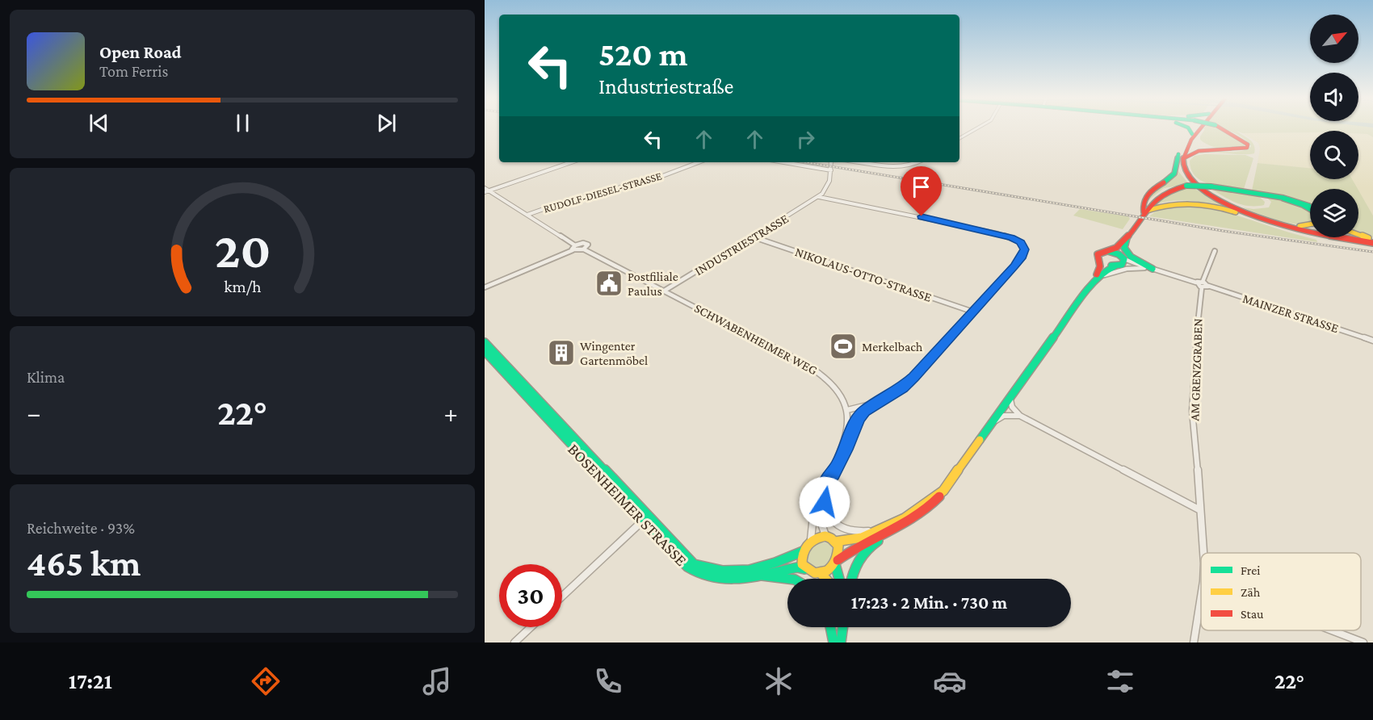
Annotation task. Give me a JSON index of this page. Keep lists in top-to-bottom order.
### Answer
{
  "streets": {
    "main road": ["BOSENHEIMER STRASSE"],
    "street": [
      "RUDOLF-DIESEL-STRASSE",
      "INDUSTRIESTRASSE",
      "NIKOLAUS-OTTO-STRASSE",
      "MAINZER STRASSE",
      "SCHWABENHEIMER WEG",
      "AM GRENZGRABEN"
    ]
  },
  "crossings": [
    ["INDUSTRIESTRASSE", "NIKOLAUS-OTTO-STRASSE"],
    ["INDUSTRIESTRASSE", "SCHWABENHEIMER WEG"],
    ["MAINZER STRASSE", "AM GRENZGRABEN"]
  ],
  "places": {
    "public building": ["Postfiliale Paulus"],
    "sports": ["Merkelbach"],
    "building": ["Wingenter Gartenmöbel"]
  },
  "legend": ["Frei", "Zäh", "Stau"],
  "north": "top right",
  "page": {
    "turn": ["520 m", "Industriestraße"],
    "song": ["Open Road", "Tom Ferris"],
    "tile": [
      "Klima",
      ["Reichweite · 93%", "465 km"]
    ],
    "heat": ["−", "22°", "+"],
    "limit": "30",
    "trip": "17:23 · 2 Min. · 730 m",
    "tabs": ["17:21", "22°"],
    "gauge": ["20", "km/h"]
  }
}
